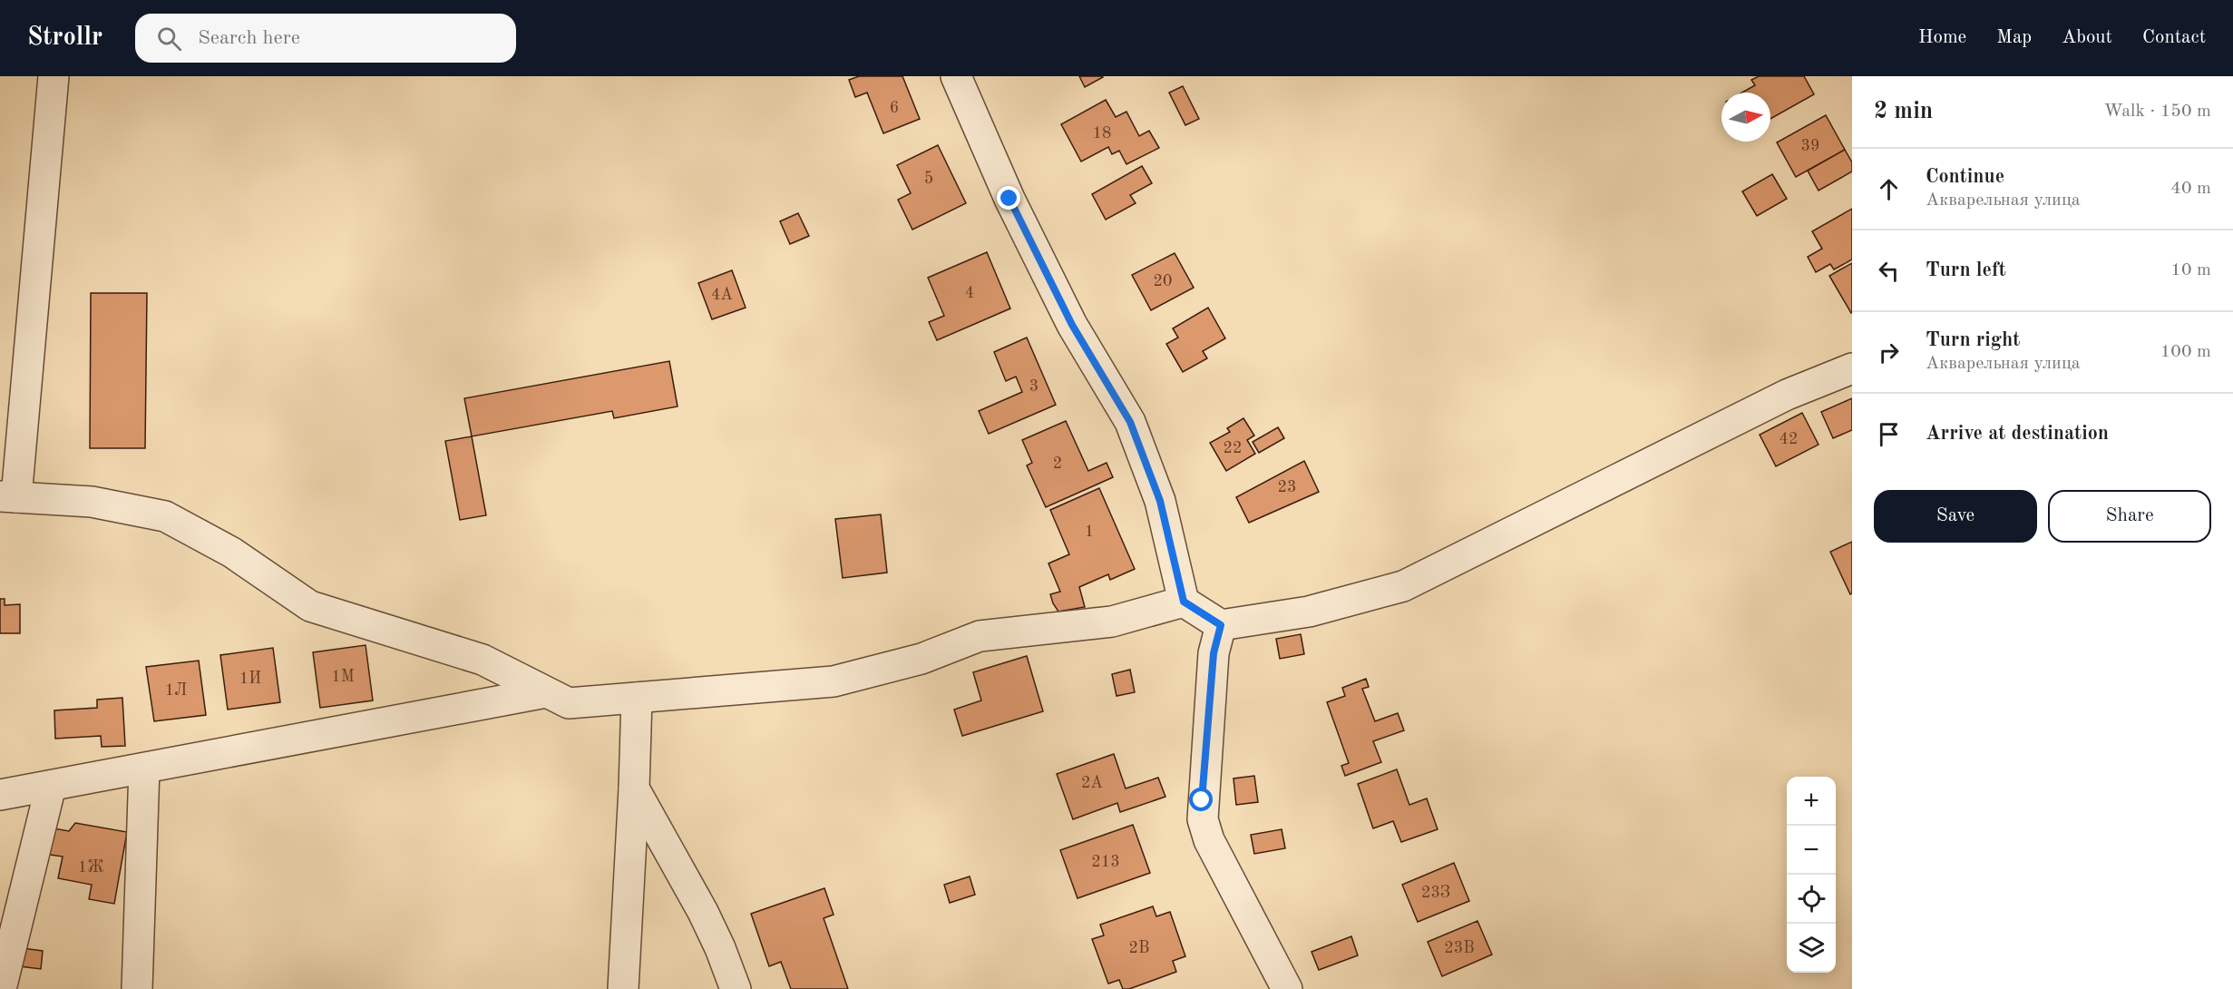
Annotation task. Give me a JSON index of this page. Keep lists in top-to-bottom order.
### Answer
{
  "house_numbers": [
    "6",
    "18",
    "39",
    "5",
    "20",
    "4",
    "4А",
    "3",
    "42",
    "22",
    "2",
    "23",
    "1",
    "1М",
    "1И",
    "1Л",
    "2А",
    "213",
    "1Ж",
    "23З",
    "2В",
    "23В"
  ],
  "north": "right",
  "page": {
    "header": "Strollr",
    "search": "Search here",
    "nav": [
      "Home",
      "Map",
      "About",
      "Contact"
    ],
    "heading": ["2 min", "Walk · 150 m"],
    "list": [
      ["Continue", "Акварельная улица", "40 m"],
      ["Turn left", "10 m"],
      ["Turn right", "Акварельная улица", "100 m"],
      "Arrive at destination"
    ],
    "buttons": ["Save", "Share"],
    "map_buttons": ["+", "−"]
  }
}
